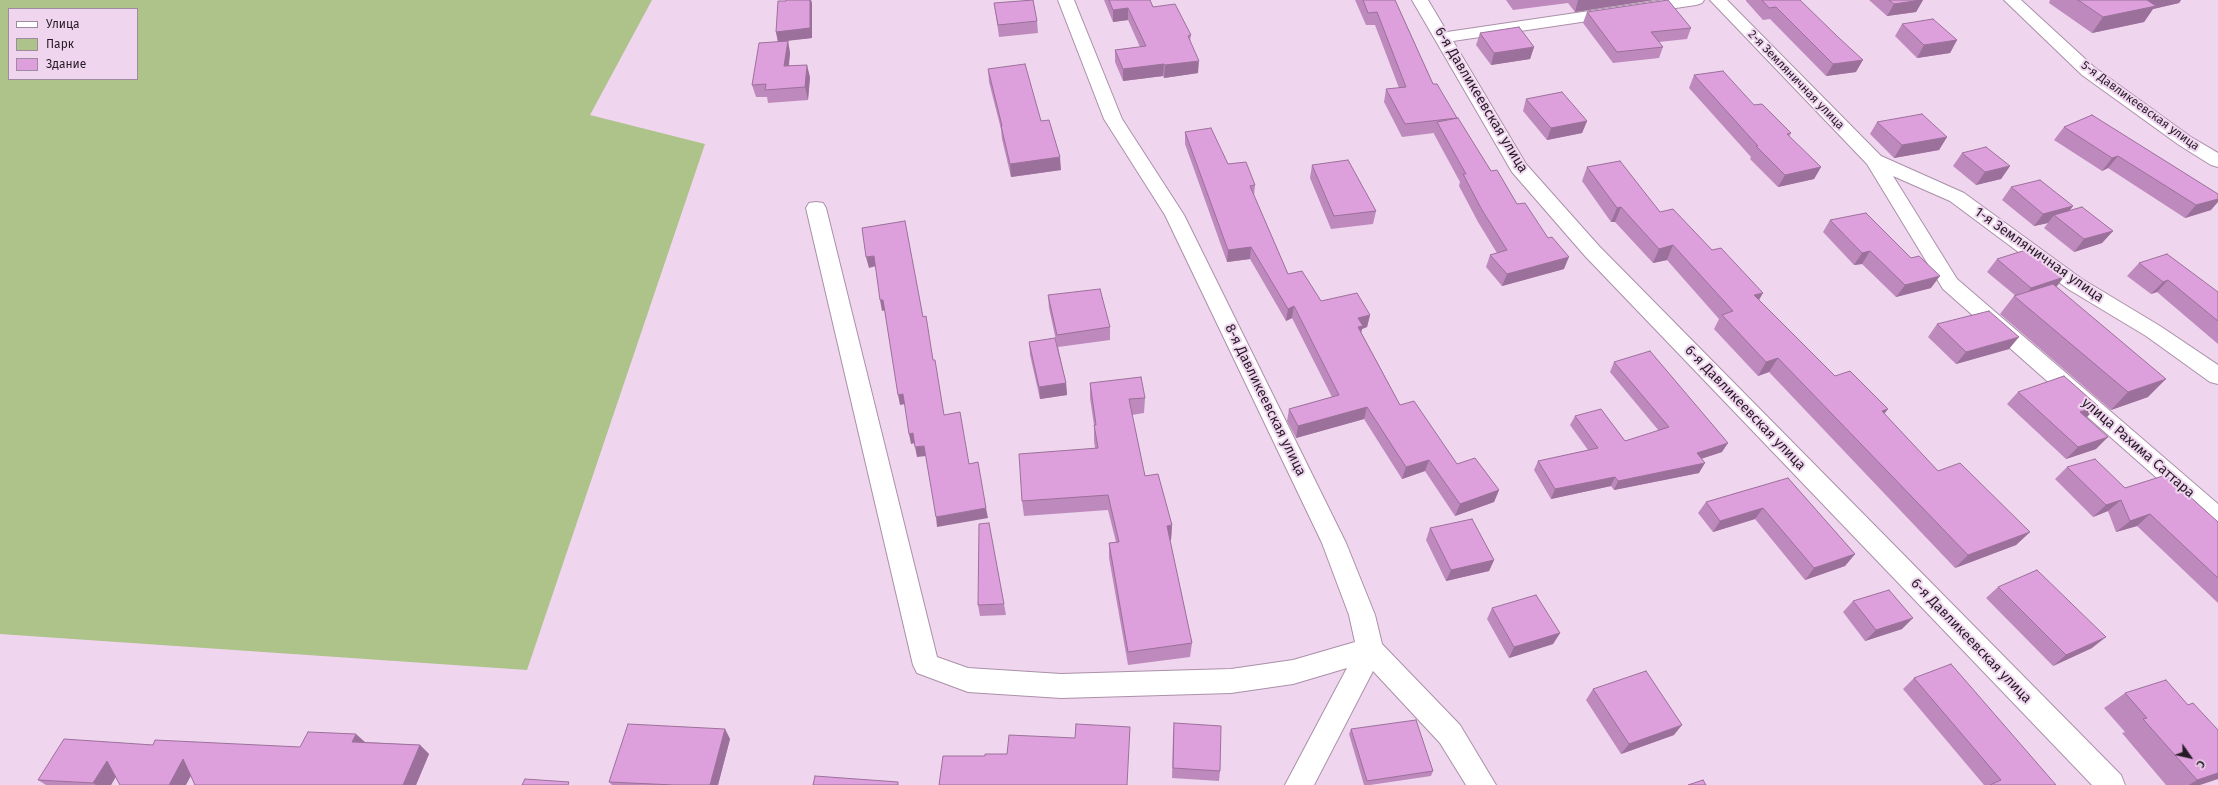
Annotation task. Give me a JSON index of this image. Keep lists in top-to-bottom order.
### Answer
{
  "streets": {
    "street": [
      "2-я Земляничная улица",
      "6-я Давликеевская улица",
      "5-я Давликеевская улица",
      "1-я Земляничная улица",
      "8-я Давликеевская улица",
      "улица Рахима Саттара"
    ]
  },
  "crossings": [
    ["2-я Земляничная улица", "1-я Земляничная улица"],
    ["2-я Земляничная улица", "улица Рахима Саттара"],
    ["1-я Земляничная улица", "улица Рахима Саттара"]
  ],
  "legend": ["Улица", "Парк", "Здание"],
  "north": "bottom right"
}
